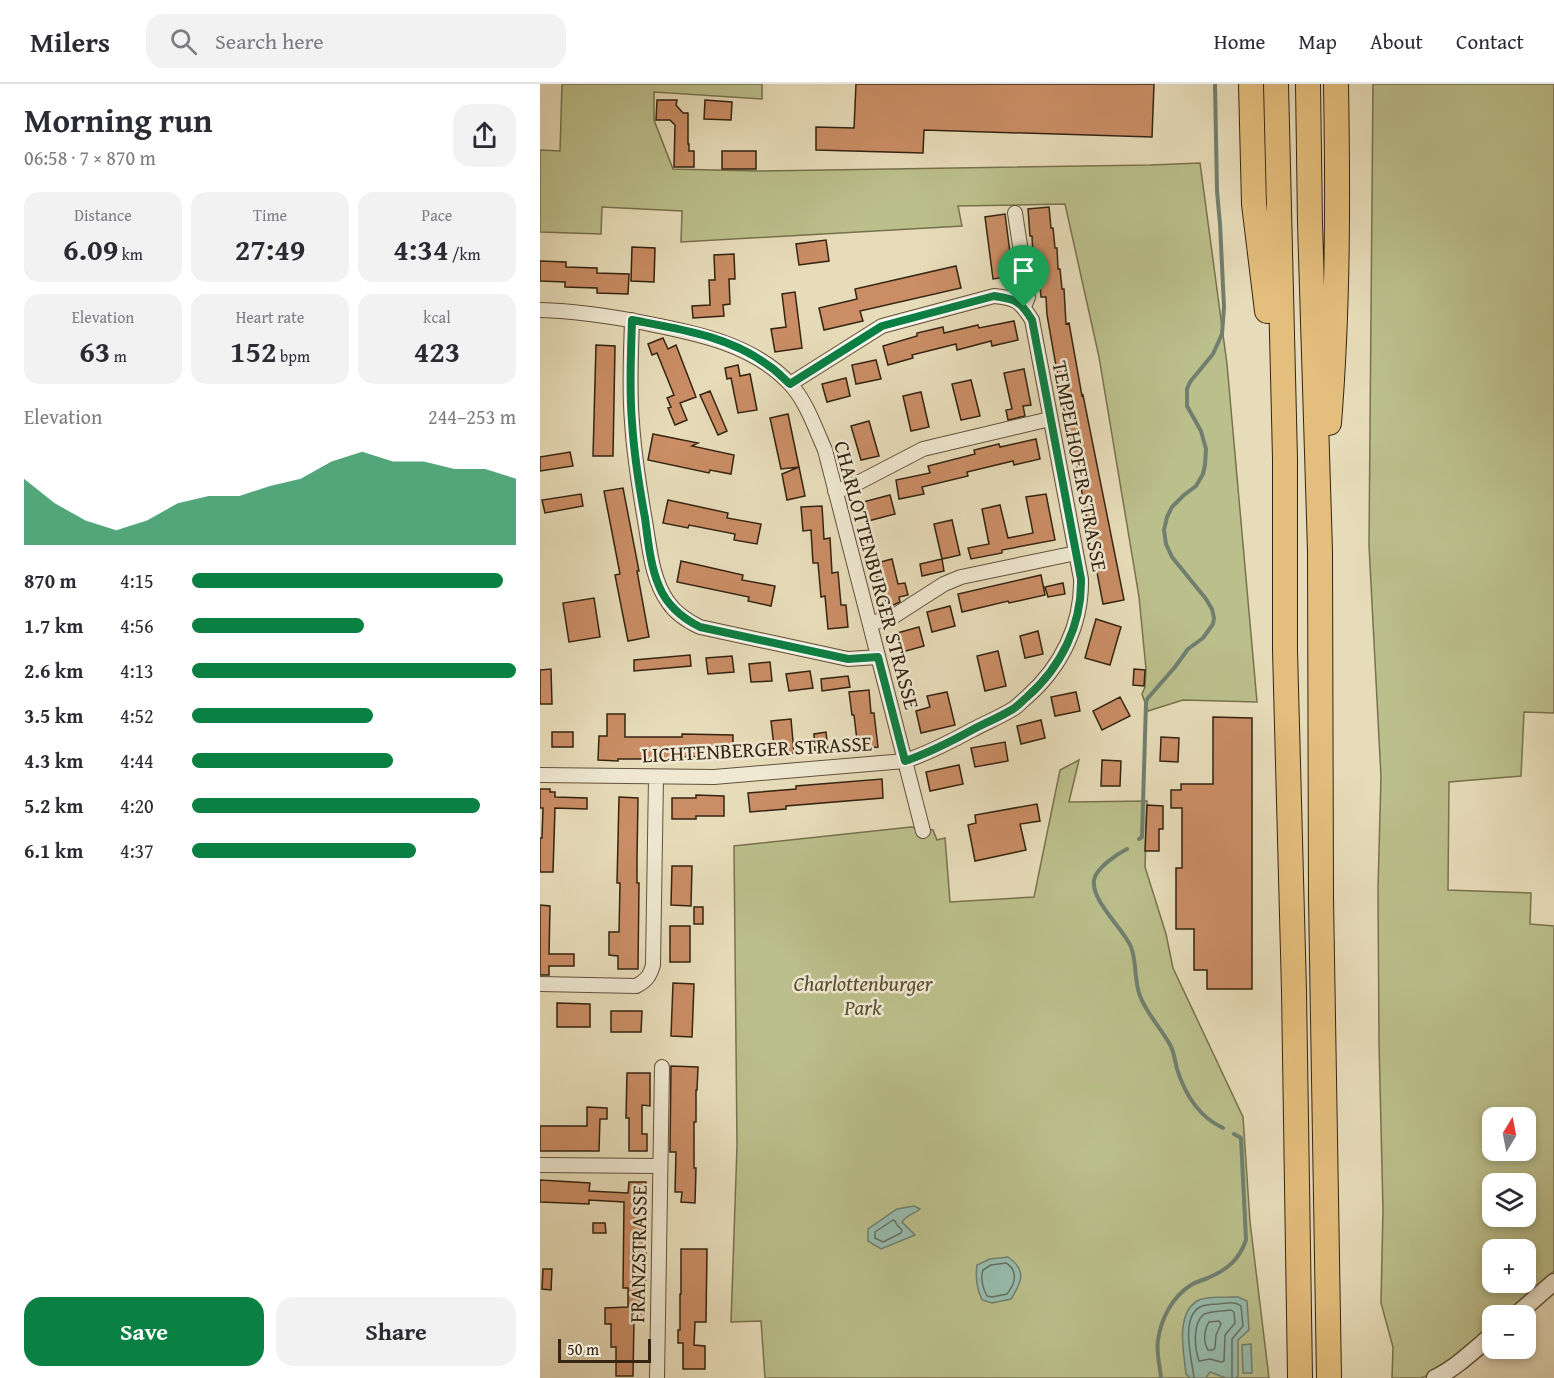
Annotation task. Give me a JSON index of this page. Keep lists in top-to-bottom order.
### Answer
{
  "streets": {
    "street": [
      "TEMPELHOFER STRASSE",
      "CHARLOTTENBURGER STRASSE",
      "LICHTENBERGER STRASSE",
      "FRANZSTRASSE"
    ]
  },
  "crossings": [
    ["TEMPELHOFER STRASSE", "CHARLOTTENBURGER STRASSE"],
    ["TEMPELHOFER STRASSE", "LICHTENBERGER STRASSE"],
    ["CHARLOTTENBURGER STRASSE", "LICHTENBERGER STRASSE"]
  ],
  "parks": ["Charlottenburger Park"],
  "scale_bar": "50 m",
  "north": "top",
  "page": {
    "header": "Milers",
    "search": "Search here",
    "nav": [
      "Home",
      "Map",
      "About",
      "Contact"
    ],
    "heading": ["Morning run", "06:58 · 7 × 870 m"],
    "stats": [
      ["Distance", "6.09 km"],
      ["Time", "27:49"],
      ["Pace", "4:34 /km"],
      ["Elevation", "63 m"],
      ["Heart rate", "152 bpm"],
      ["kcal", "423"]
    ],
    "chart": ["Elevation", "244–253 m"],
    "list": [
      {
        "name": "870 m",
        "note": "4:15"
      },
      {
        "name": "1.7 km",
        "note": "4:56"
      },
      {
        "name": "2.6 km",
        "note": "4:13"
      },
      {
        "name": "3.5 km",
        "note": "4:52"
      },
      {
        "name": "4.3 km",
        "note": "4:44"
      },
      {
        "name": "5.2 km",
        "note": "4:20"
      },
      {
        "name": "6.1 km",
        "note": "4:37"
      }
    ],
    "map_buttons": ["+", "−"],
    "buttons": ["Save", "Share"],
    "scale": "50 m"
  }
}
